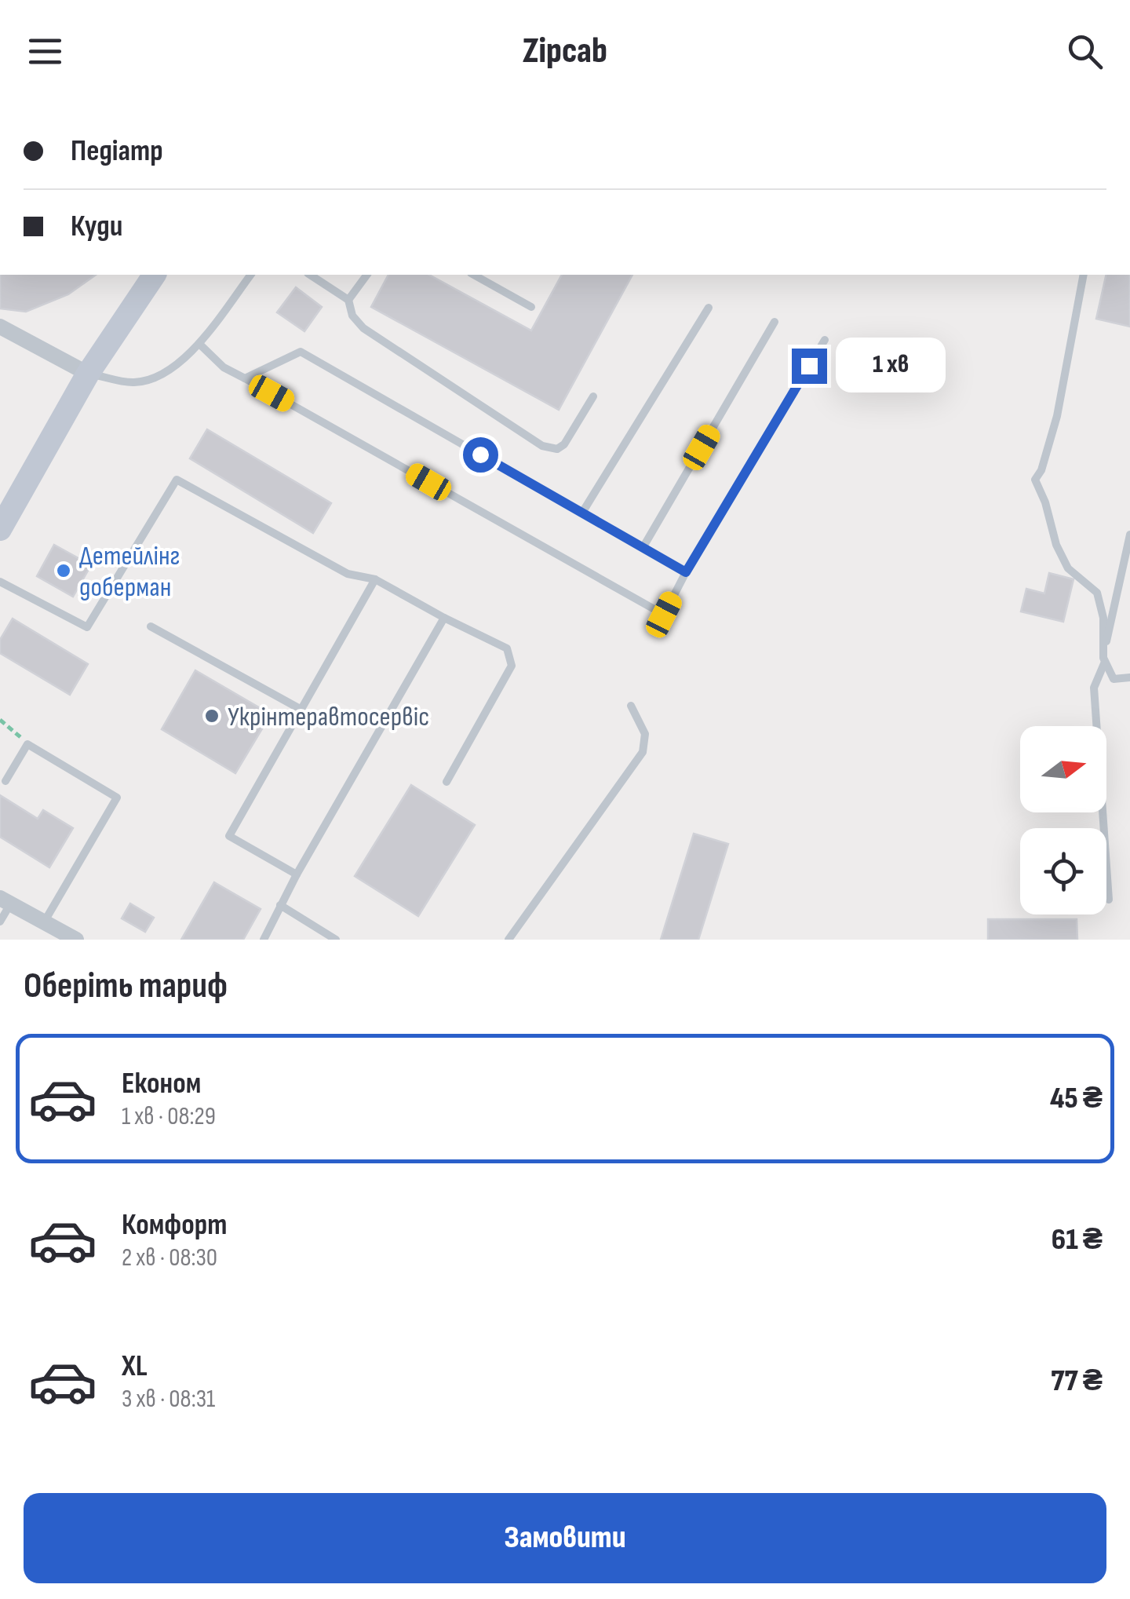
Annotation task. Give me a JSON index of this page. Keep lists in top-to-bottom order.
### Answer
{
  "places": ["Детейлінг доберман", "Укрінтеравтосервіс"],
  "north": "right",
  "page": {
    "header": "Zipcab",
    "banner": ["Педіатр", "Куди"],
    "bubble": "1 хв",
    "heading": "Оберіть тариф",
    "list": [
      {
        "name": "Економ",
        "note": "1 хв · 08:29",
        "value": "45 ₴"
      },
      {
        "name": "Комфорт",
        "note": "2 хв · 08:30",
        "value": "61 ₴"
      },
      {
        "name": "XL",
        "note": "3 хв · 08:31",
        "value": "77 ₴"
      }
    ],
    "buttons": "Замовити"
  }
}
